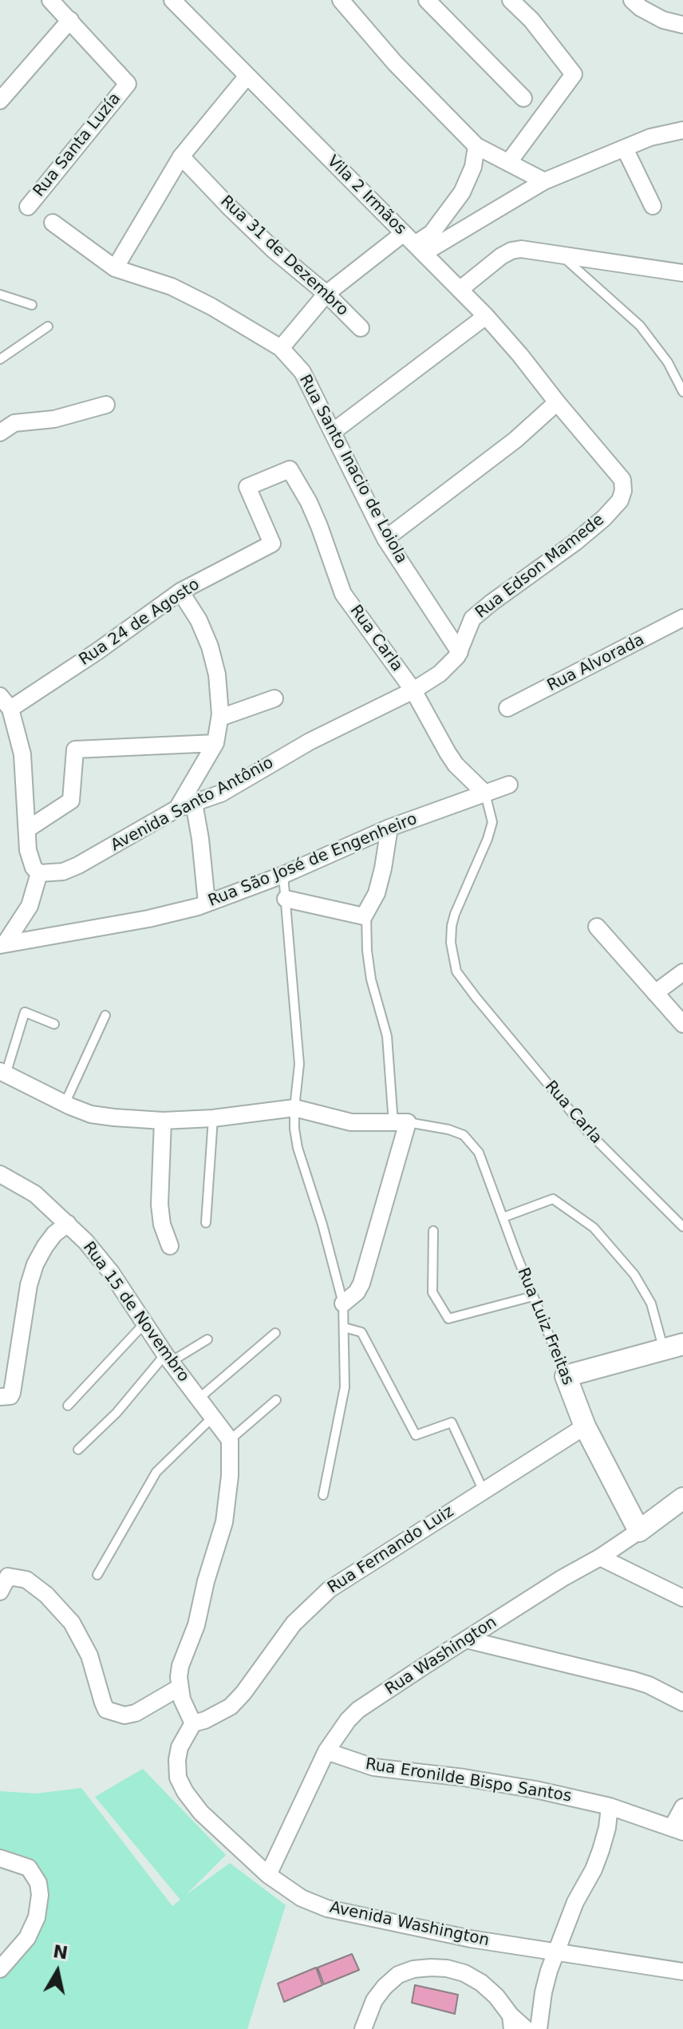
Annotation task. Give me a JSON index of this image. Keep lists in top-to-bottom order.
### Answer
{
  "streets": {
    "street": [
      "Rua Santa Luzía",
      "Vila 2 Irmãos",
      "Rua 31 de Dezembro",
      "Rua Santo Inacio de Loiola",
      "Rua Edson Mamede",
      "Rua 24 de Agosto",
      "Rua Carla",
      "Rua Alvorada",
      "Avenida Santo Antônio",
      "Rua São José de Engenheiro",
      "Rua 15 de Novembro",
      "Rua Luiz Freitas",
      "Rua Fernando Luiz",
      "Rua Washington",
      "Rua Eronilde Bispo Santos",
      "Avenida Washington"
    ]
  },
  "crossings": [
    ["Vila 2 Irmãos", "Rua Edson Mamede"],
    ["Rua Santo Inacio de Loiola", "Rua Edson Mamede"],
    ["Rua Edson Mamede", "Rua Carla"],
    ["Rua Edson Mamede", "Avenida Santo Antônio"],
    ["Rua 24 de Agosto", "Rua Carla"],
    ["Rua Carla", "Avenida Santo Antônio"],
    ["Rua Carla", "Rua São José de Engenheiro"],
    ["Rua Luiz Freitas", "Rua Fernando Luiz"],
    ["Rua Luiz Freitas", "Rua Washington"],
    ["Rua Fernando Luiz", "Avenida Washington"],
    ["Rua Washington", "Rua Eronilde Bispo Santos"],
    ["Rua Washington", "Avenida Washington"]
  ],
  "north": "top"
}
